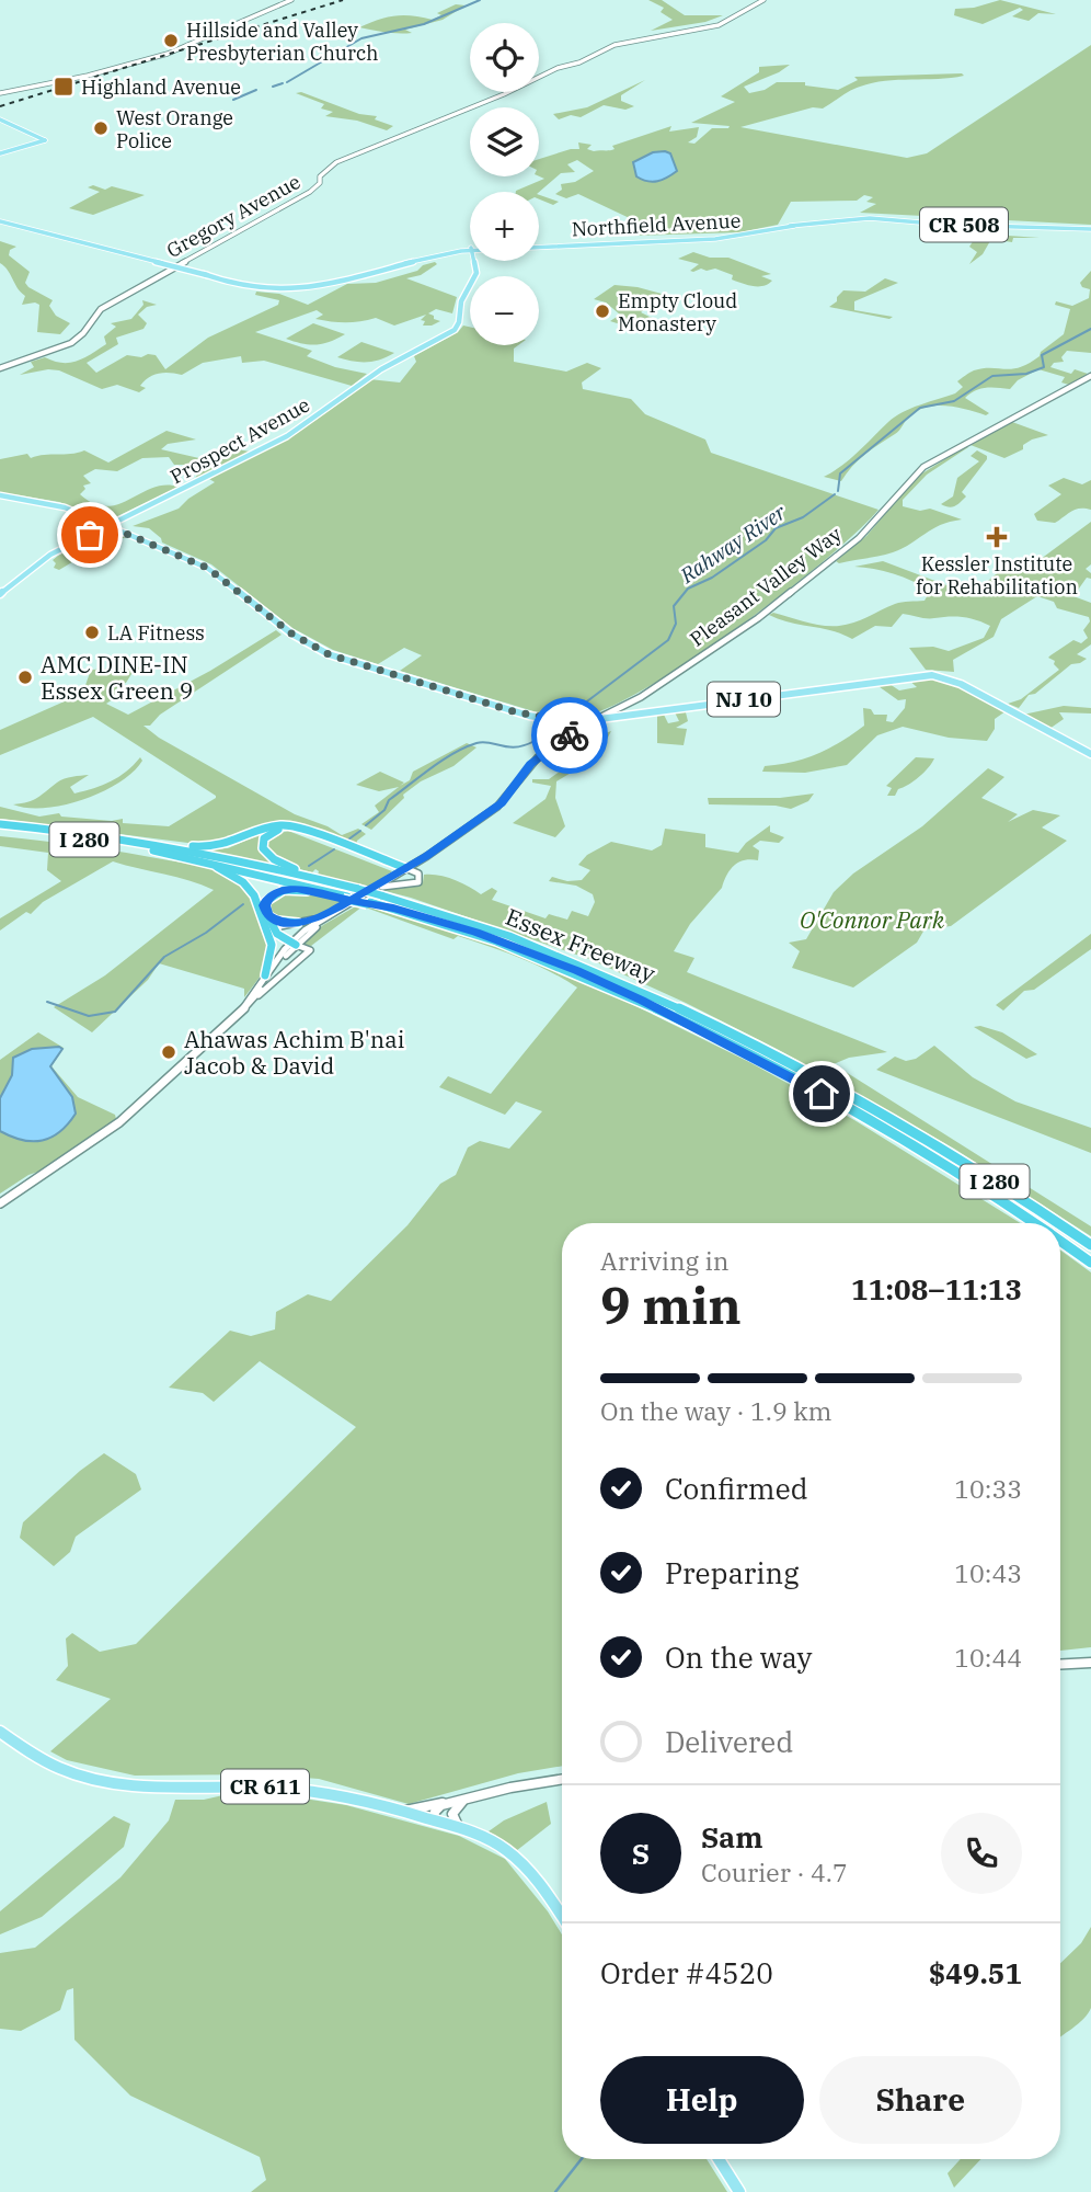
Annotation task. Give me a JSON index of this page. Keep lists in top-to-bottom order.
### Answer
{
  "streets": {
    "highway": ["I 280", "Essex Freeway"],
    "main road": [
      "Gregory Avenue",
      "Northfield Avenue",
      "CR 508",
      "Prospect Avenue",
      "Pleasant Valley Way",
      "NJ 10",
      "CR 611"
    ]
  },
  "crossings": [
    ["Gregory Avenue", "Northfield Avenue"],
    ["Prospect Avenue", "NJ 10"],
    ["Pleasant Valley Way", "NJ 10"],
    ["Pleasant Valley Way", "Essex Freeway"]
  ],
  "water": ["Rahway River"],
  "parks": ["O'Connor Park"],
  "places": {
    "other": [
      "Hillside and Valley Presbyterian Church",
      "West Orange Police",
      "Empty Cloud Monastery",
      "LA Fitness",
      "AMC DINE-IN Essex Green 9",
      "Ahawas Achim B'nai Jacob & David"
    ],
    "transit": ["Highland Avenue"],
    "health": ["Kessler Institute for Rehabilitation"]
  },
  "page": {
    "map_buttons": ["+", "−"],
    "heading": ["9 min", "Arriving in", "11:08–11:13"],
    "panel": [
      "Sam",
      "Courier · 4.7",
      "Order #4520",
      "$49.51"
    ],
    "bar": "On the way · 1.9 km",
    "list": [
      ["Confirmed", "10:33"],
      ["Preparing", "10:43"],
      ["On the way", "10:44"],
      "Delivered"
    ],
    "round": "S",
    "buttons": ["Help", "Share"]
  }
}
